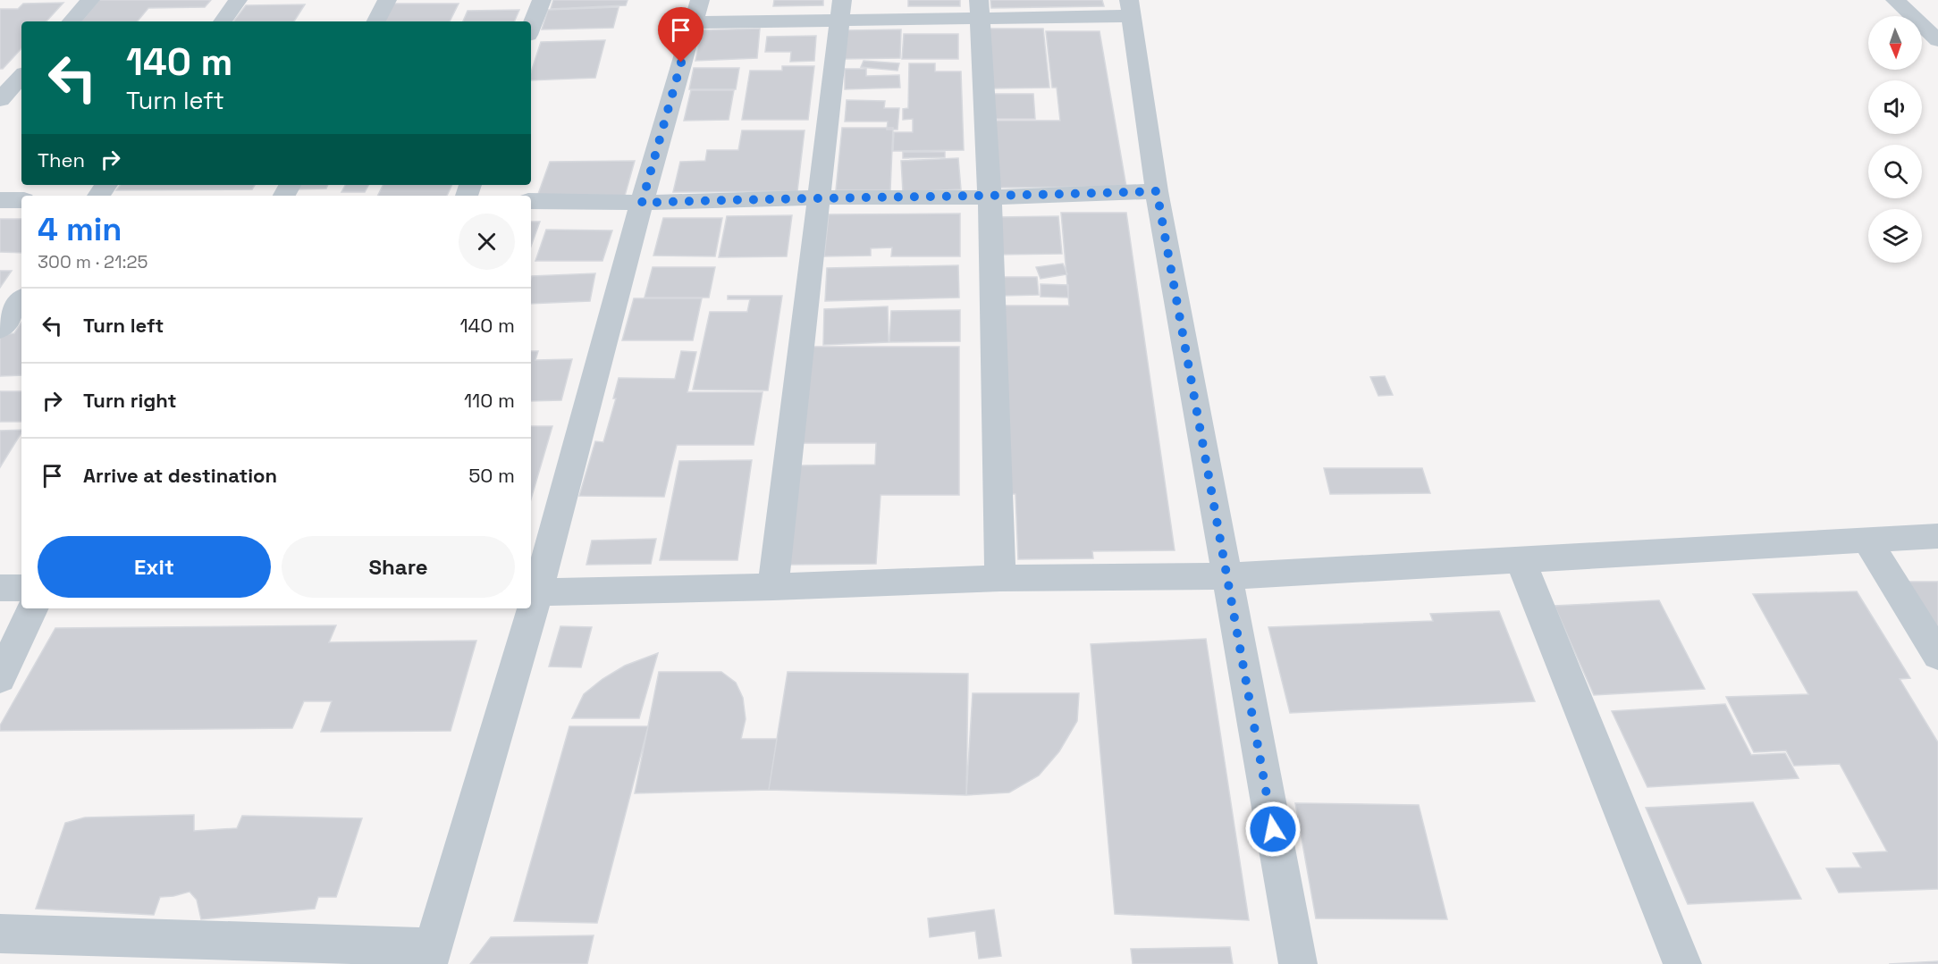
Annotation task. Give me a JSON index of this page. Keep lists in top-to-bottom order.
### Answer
{
  "north": "bottom",
  "page": {
    "turn": ["140 m", "Turn left"],
    "then": "Then",
    "heading": ["4 min", "300 m · 21:25"],
    "list": [
      {
        "name": "Turn left",
        "value": "140 m"
      },
      {
        "name": "Turn right",
        "value": "110 m"
      },
      {
        "name": "Arrive at destination",
        "value": "50 m"
      }
    ],
    "buttons": ["Exit", "Share"]
  }
}
